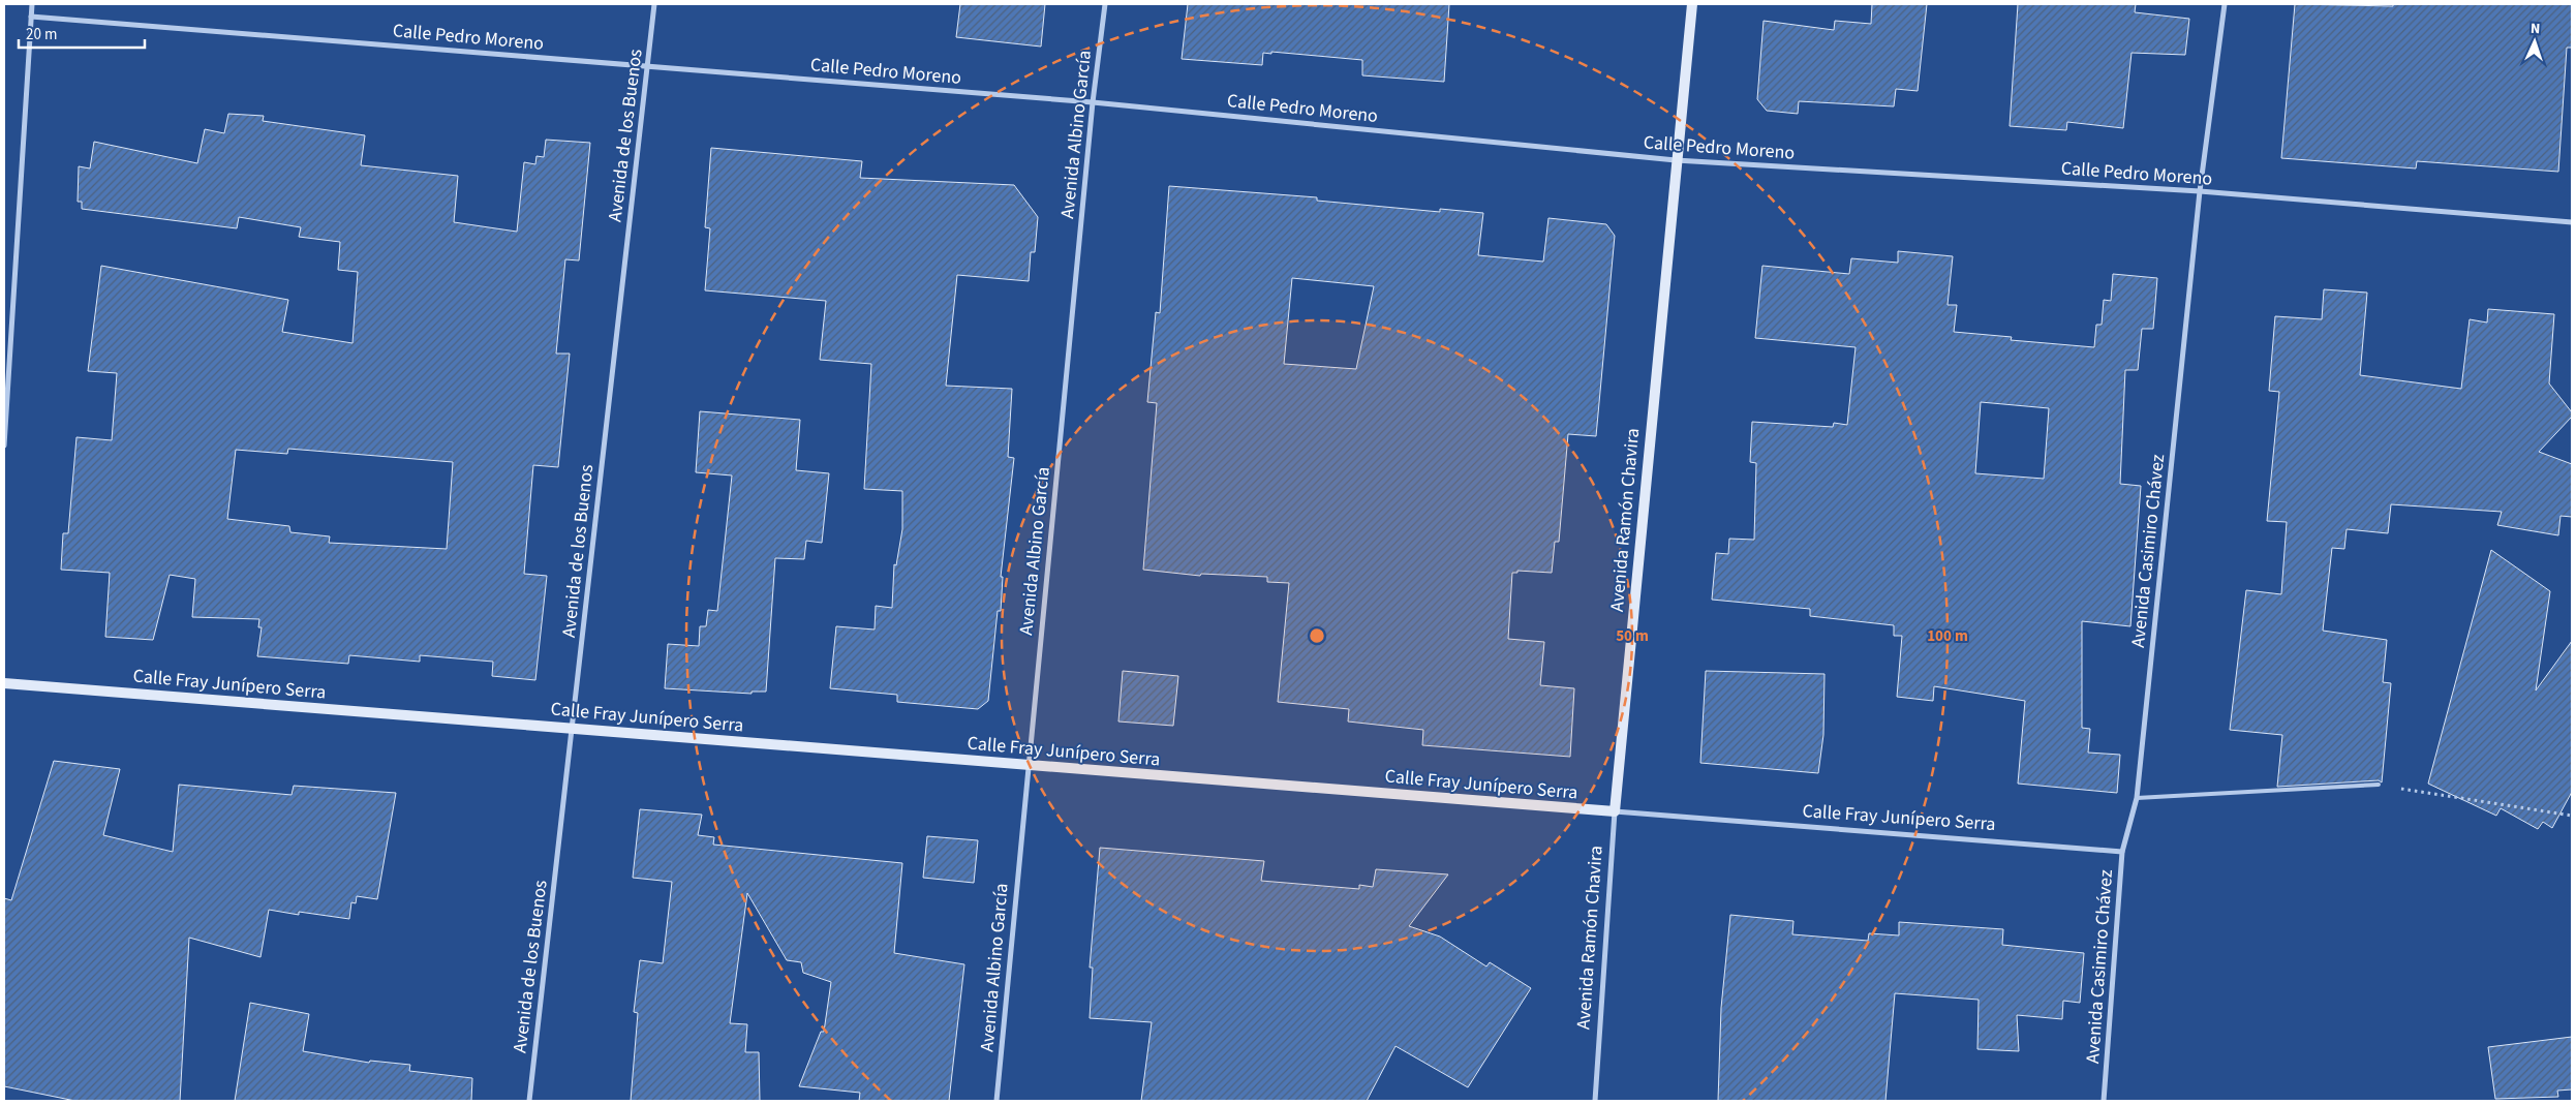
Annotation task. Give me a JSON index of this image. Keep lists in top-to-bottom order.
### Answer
{
  "streets": {
    "main road": ["Avenida Ramón Chavira", "Calle Fray Junípero Serra"],
    "street": [
      "Calle Pedro Moreno",
      "Avenida Albino García",
      "Avenida de los Buenos",
      "Avenida Casimiro Chávez"
    ]
  },
  "crossings": [
    ["Calle Pedro Moreno", "Avenida Albino García"],
    ["Calle Pedro Moreno", "Avenida de los Buenos"],
    ["Calle Pedro Moreno", "Avenida Ramón Chavira"],
    ["Calle Pedro Moreno", "Avenida Casimiro Chávez"],
    ["Avenida Albino García", "Calle Fray Junípero Serra"],
    ["Avenida de los Buenos", "Calle Fray Junípero Serra"],
    ["Avenida Ramón Chavira", "Calle Fray Junípero Serra"],
    ["Avenida Casimiro Chávez", "Calle Fray Junípero Serra"]
  ],
  "scale_bar": "20 m",
  "north": "top",
  "rings": ["50 m", "100 m"]
}
